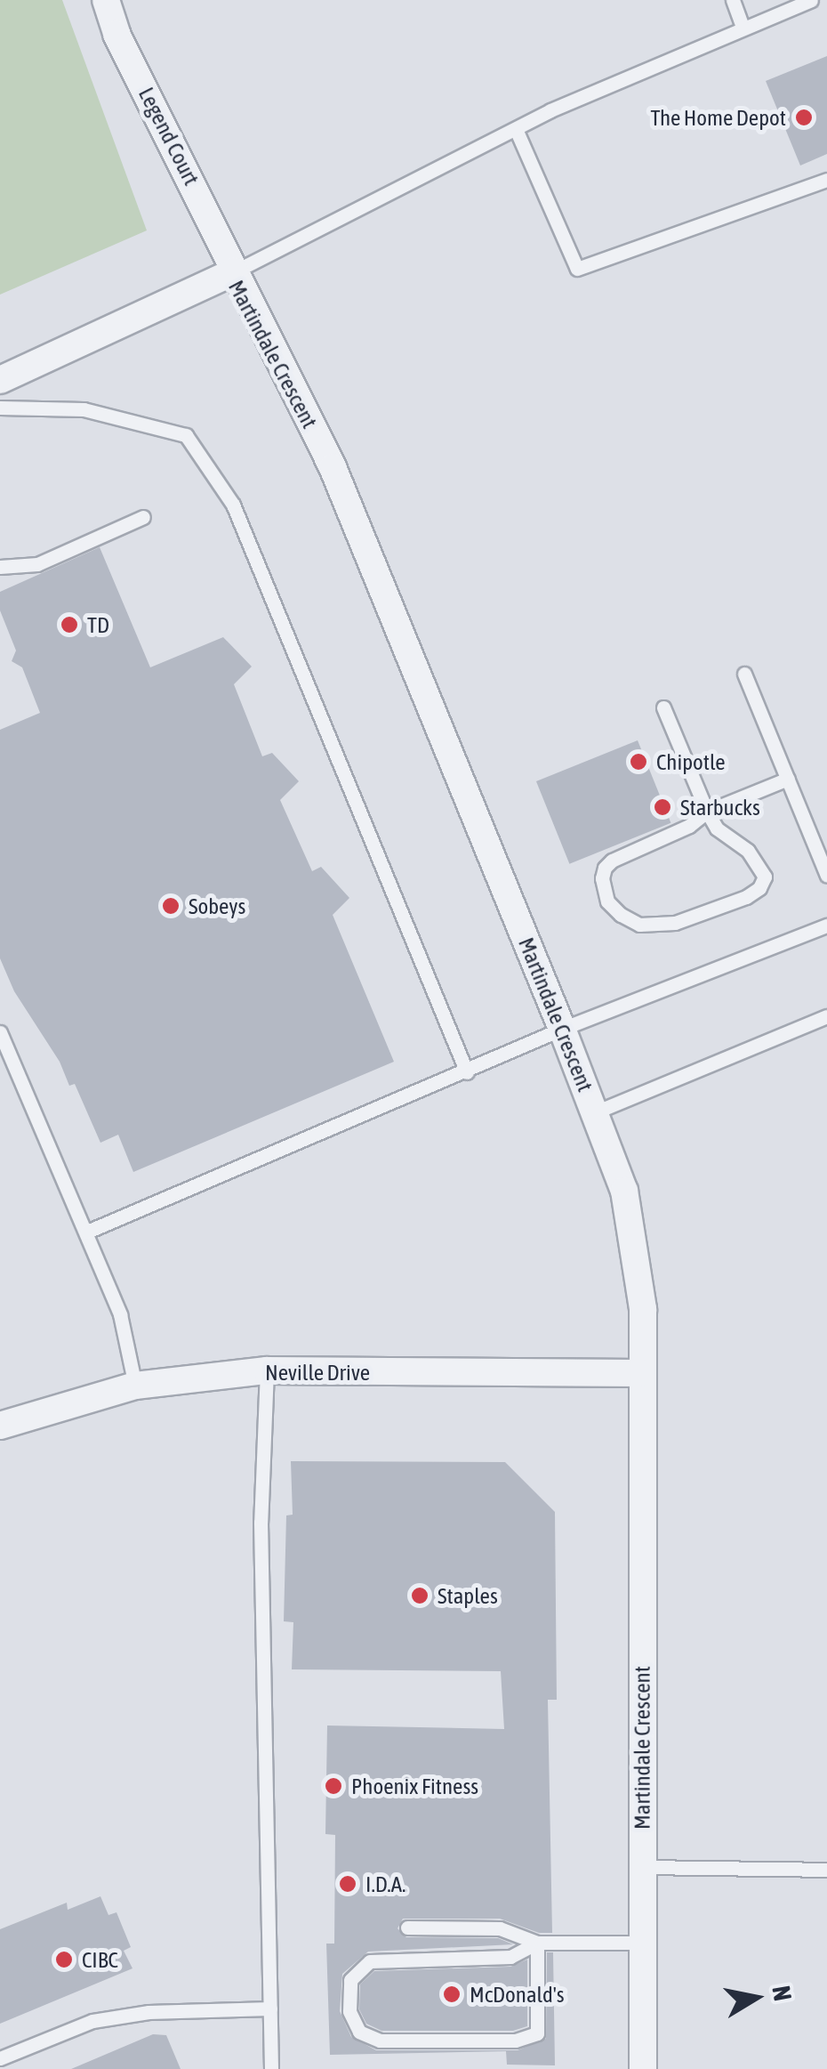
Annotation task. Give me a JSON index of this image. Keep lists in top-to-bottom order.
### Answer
{
  "streets": {
    "street": ["Legend Court", "Martindale Crescent", "Neville Drive"]
  },
  "crossings": [
    ["Legend Court", "Martindale Crescent"],
    ["Martindale Crescent", "Neville Drive"]
  ],
  "places": [
    "The Home Depot",
    "TD",
    "Chipotle",
    "Starbucks",
    "Sobeys",
    "Staples",
    "Phoenix Fitness",
    "I.D.A.",
    "CIBC",
    "McDonald's"
  ],
  "north": "right"
}
